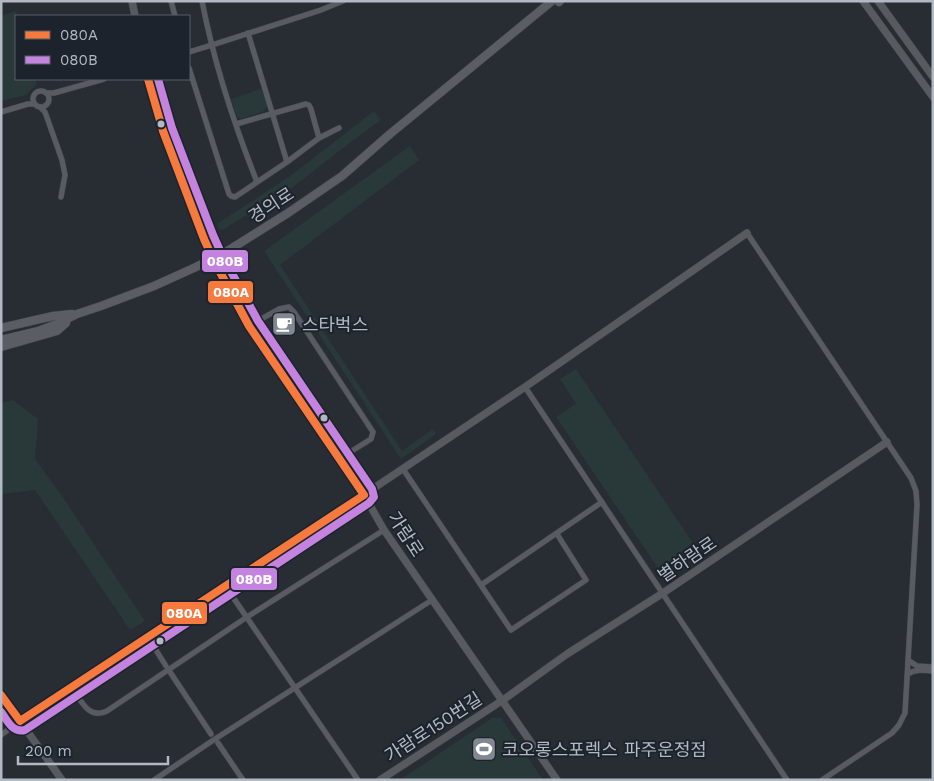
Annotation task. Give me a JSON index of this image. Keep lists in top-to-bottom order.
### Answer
{
  "streets": {
    "main road": ["경의로"],
    "street": ["가람로", "별하람로", "가람로150번길"]
  },
  "crossings": [
    ["경의로", "가람로"],
    ["가람로", "별하람로"],
    ["가람로", "가람로150번길"],
    ["별하람로", "가람로150번길"]
  ],
  "places": {
    "cafe": ["스타벅스"],
    "sports": ["코오롱스포렉스 파주운정점"]
  },
  "lines": ["transit line 080A", "transit line 080B"],
  "legend": ["080A", "080B"],
  "scale_bar": "200 m"
}
